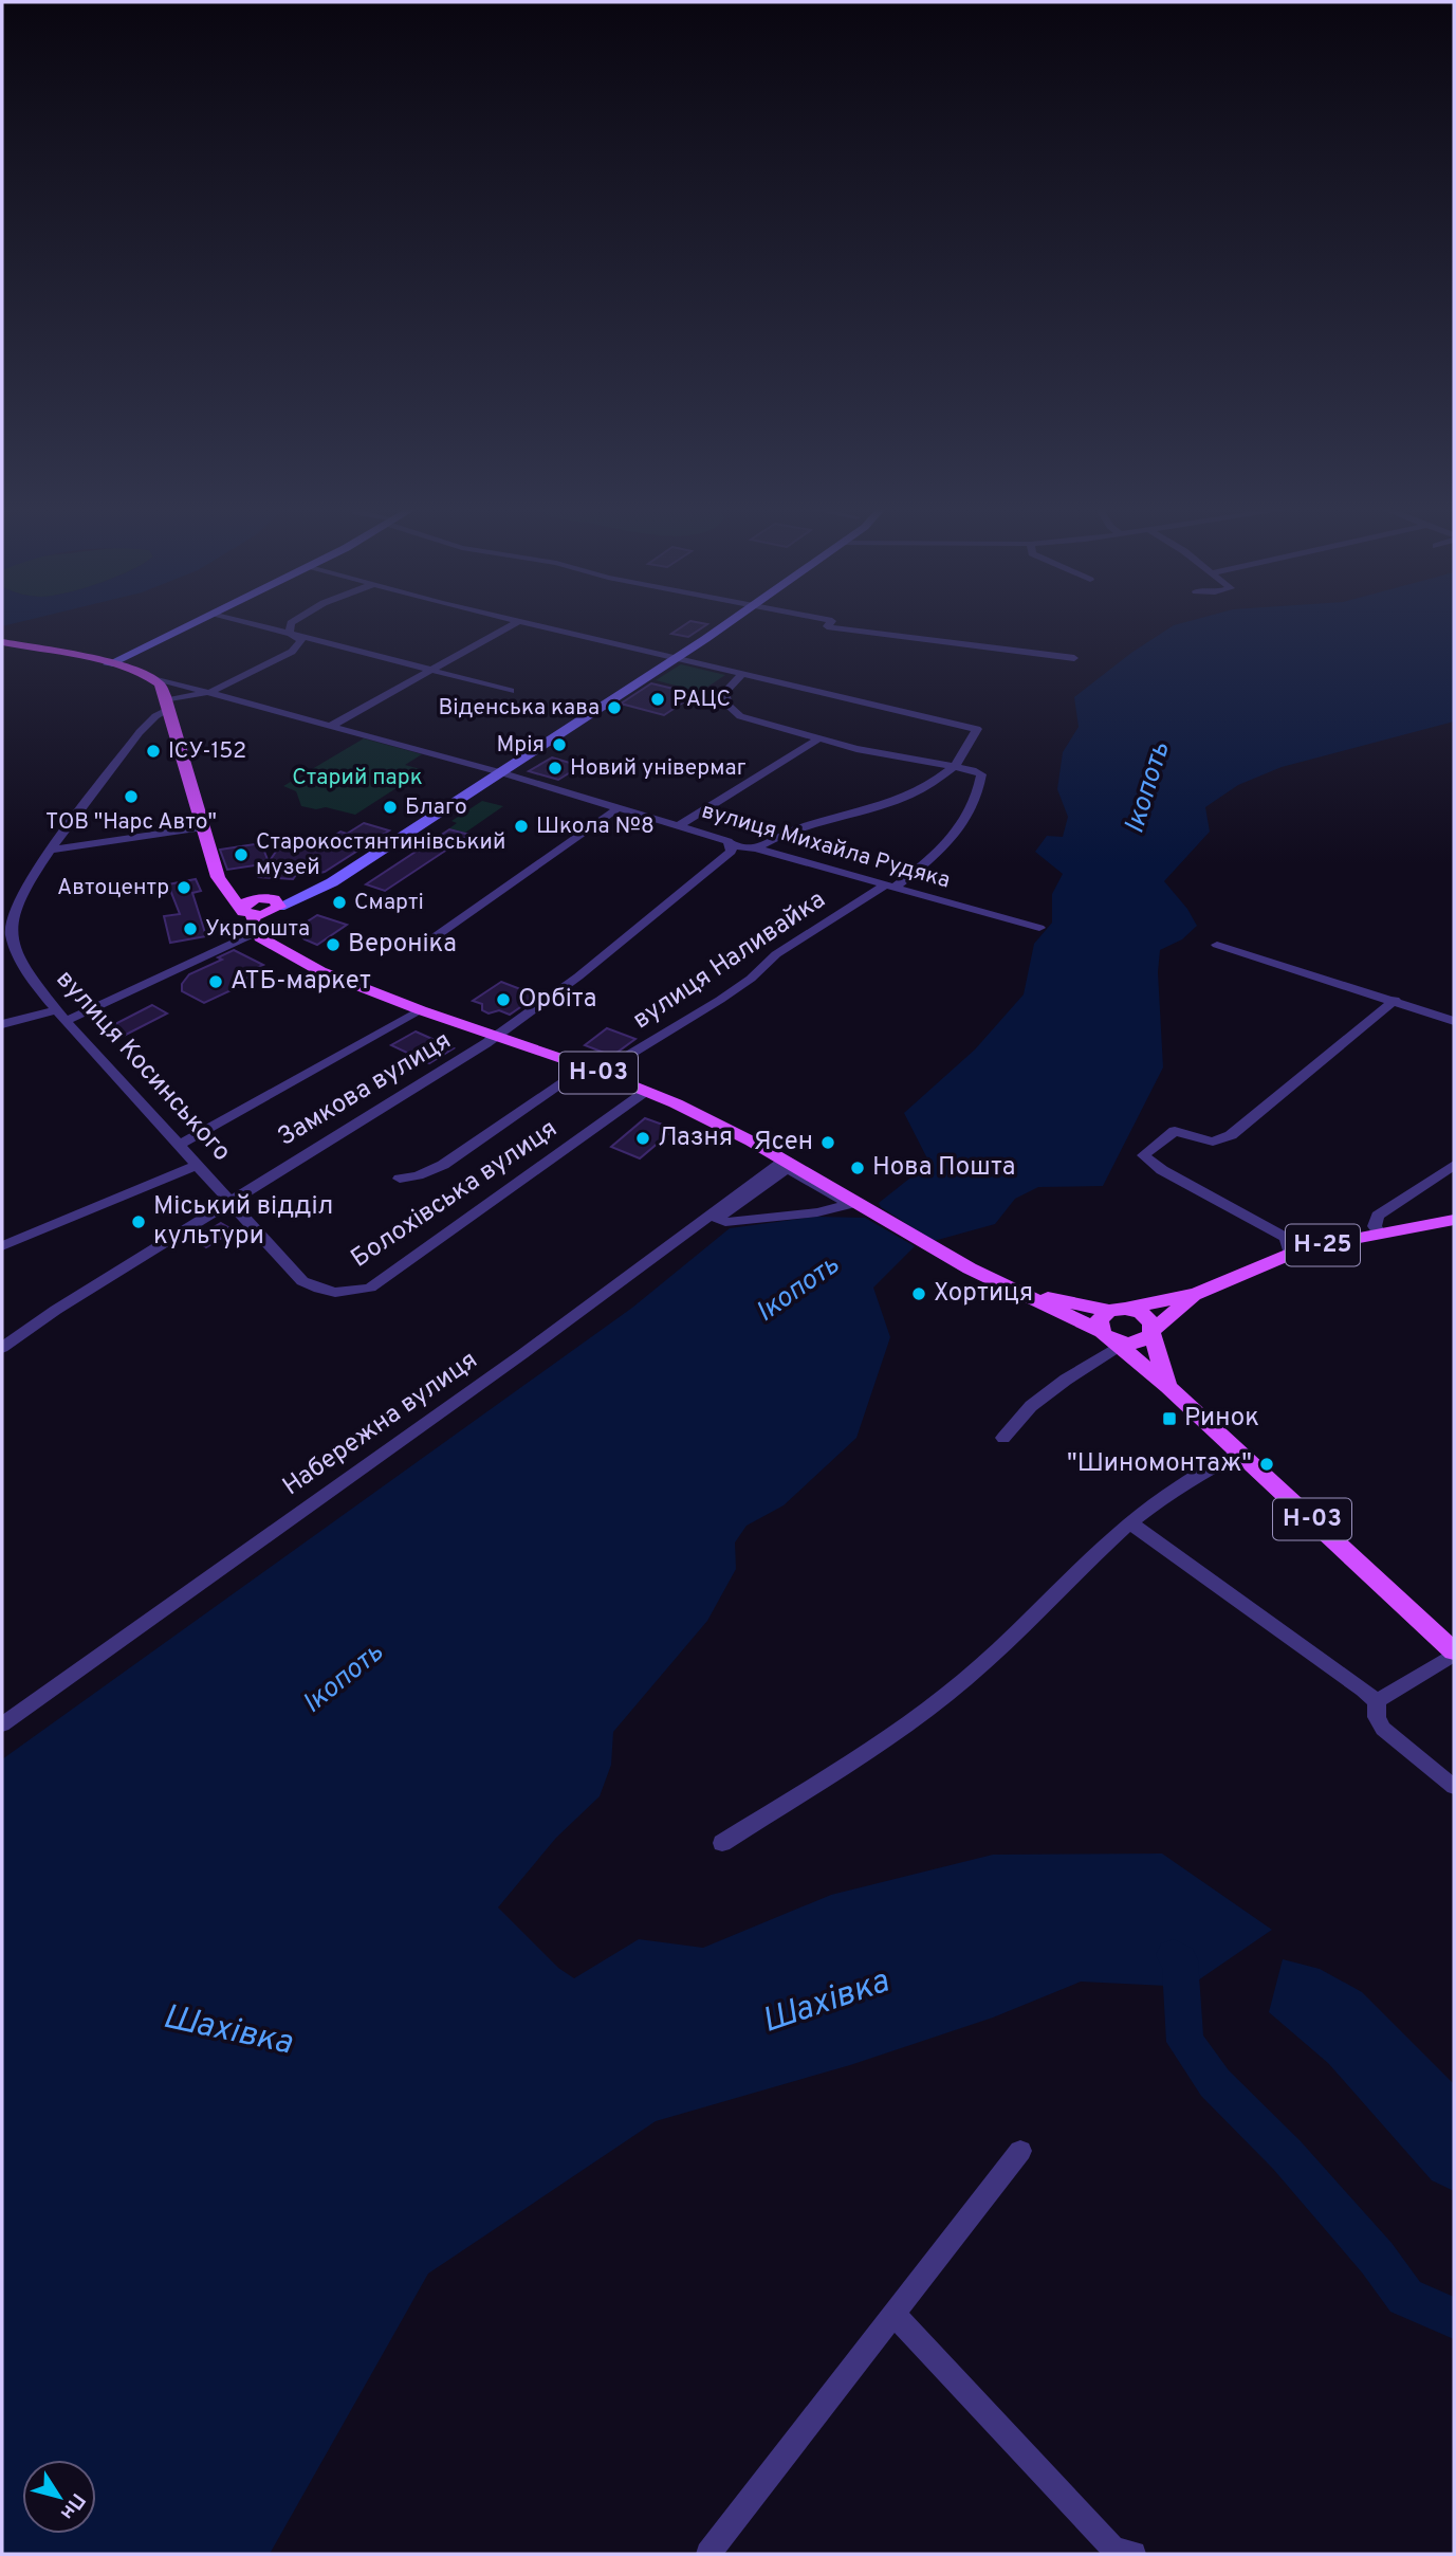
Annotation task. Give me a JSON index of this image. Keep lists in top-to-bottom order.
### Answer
{
  "streets": {
    "main road": ["вулиця Михайла Рудяка", "Н-03", "Н-25"],
    "street": [
      "вулиця Наливайка",
      "вулиця Косинського",
      "Замкова вулиця",
      "Болохівська вулиця",
      "Набережна вулиця"
    ]
  },
  "crossings": [
    ["вулиця Михайла Рудяка", "вулиця Наливайка"],
    ["вулиця Михайла Рудяка", "Замкова вулиця"],
    ["вулиця Наливайка", "Н-03"],
    ["вулиця Косинського", "Замкова вулиця"],
    ["вулиця Косинського", "Болохівська вулиця"],
    ["Н-03", "Замкова вулиця"],
    ["Н-03", "Болохівська вулиця"],
    ["Н-03", "Н-25"],
    ["Н-03", "Набережна вулиця"]
  ],
  "water": ["Ікопоть", "Шахівка"],
  "parks": ["Старий парк"],
  "places": {
    "other": [
      "РАЦС",
      "Віденська кава",
      "Мрія",
      "ІСУ-152",
      "Новий універмаг",
      "ТОВ \"Нарс Авто\"",
      "Благо",
      "Школа №8",
      "Старокостянтинівський музей",
      "Автоцентр",
      "Смарті",
      "Укрпошта",
      "Вероніка",
      "АТБ-маркет",
      "Орбіта",
      "Лазня",
      "Ясен",
      "Нова Пошта",
      "Міський відділ культури",
      "Хортиця",
      "\"Шиномонтаж\""
    ],
    "transit": ["Ринок"]
  },
  "north": "bottom right"
}
